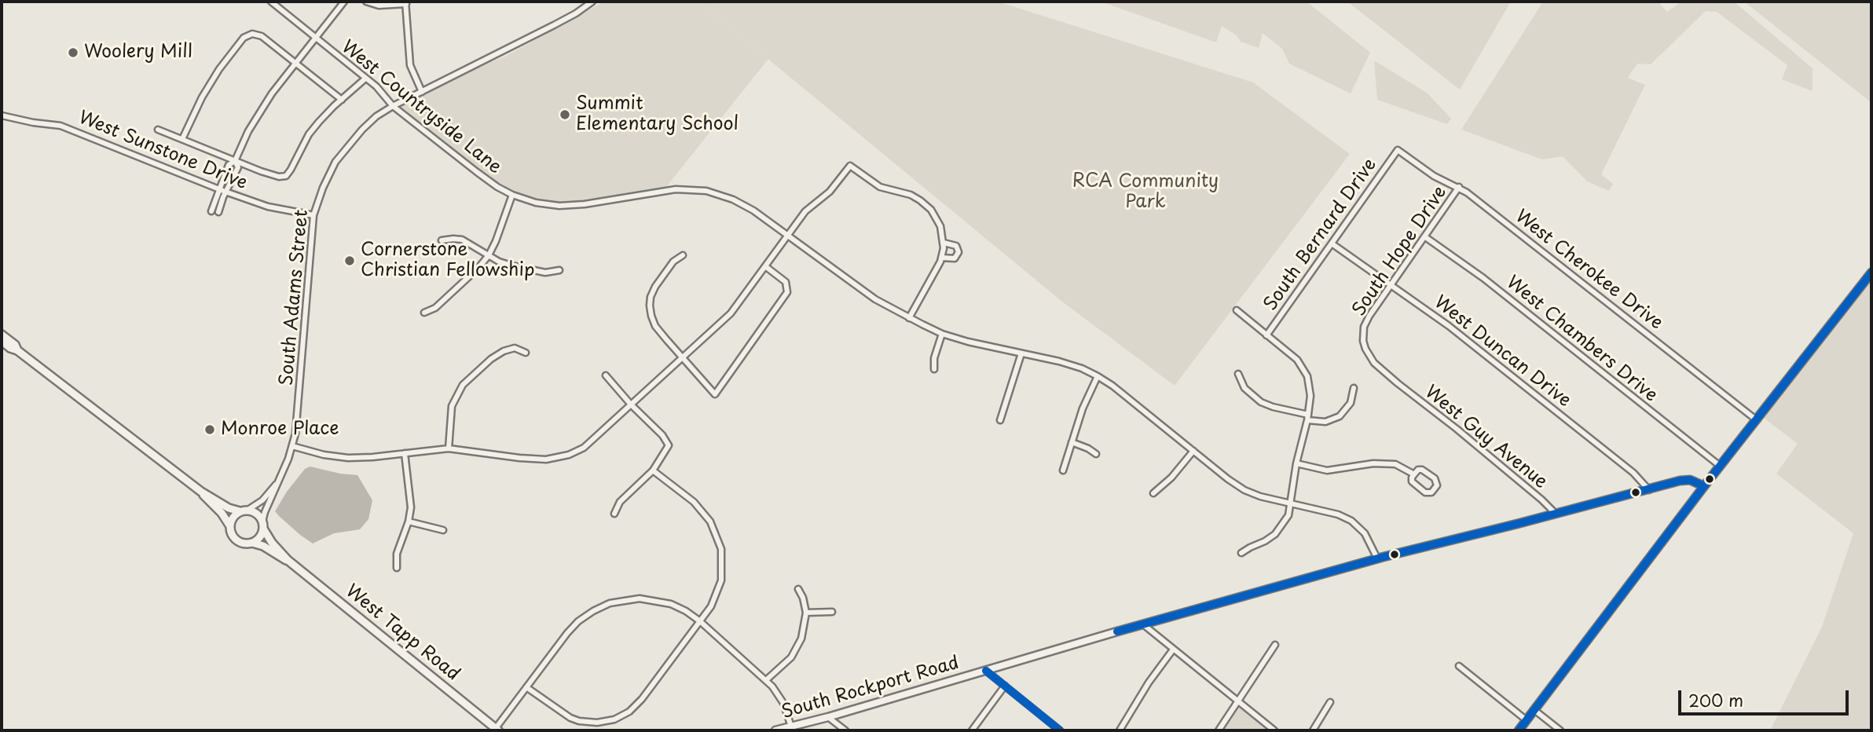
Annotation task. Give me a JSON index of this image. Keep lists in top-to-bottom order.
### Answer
{
  "streets": {
    "main road": ["West Tapp Road"],
    "street": [
      "West Countryside Lane",
      "West Sunstone Drive",
      "South Bernard Drive",
      "South Hope Drive",
      "West Cherokee Drive",
      "South Adams Street",
      "West Chambers Drive",
      "West Duncan Drive",
      "West Guy Avenue",
      "South Rockport Road"
    ]
  },
  "crossings": [
    ["West Countryside Lane", "South Adams Street"],
    ["West Countryside Lane", "South Rockport Road"],
    ["West Sunstone Drive", "South Adams Street"],
    ["South Bernard Drive", "West Cherokee Drive"],
    ["South Bernard Drive", "West Duncan Drive"],
    ["South Hope Drive", "West Cherokee Drive"],
    ["South Hope Drive", "West Chambers Drive"],
    ["South Hope Drive", "West Duncan Drive"],
    ["South Hope Drive", "West Guy Avenue"],
    ["South Adams Street", "West Tapp Road"],
    ["West Duncan Drive", "South Rockport Road"],
    ["West Guy Avenue", "South Rockport Road"]
  ],
  "parks": ["RCA Community Park"],
  "places": [
    "Woolery Mill",
    "Summit Elementary School",
    "Cornerstone Christian Fellowship",
    "Monroe Place"
  ],
  "scale_bar": "200 m"
}
